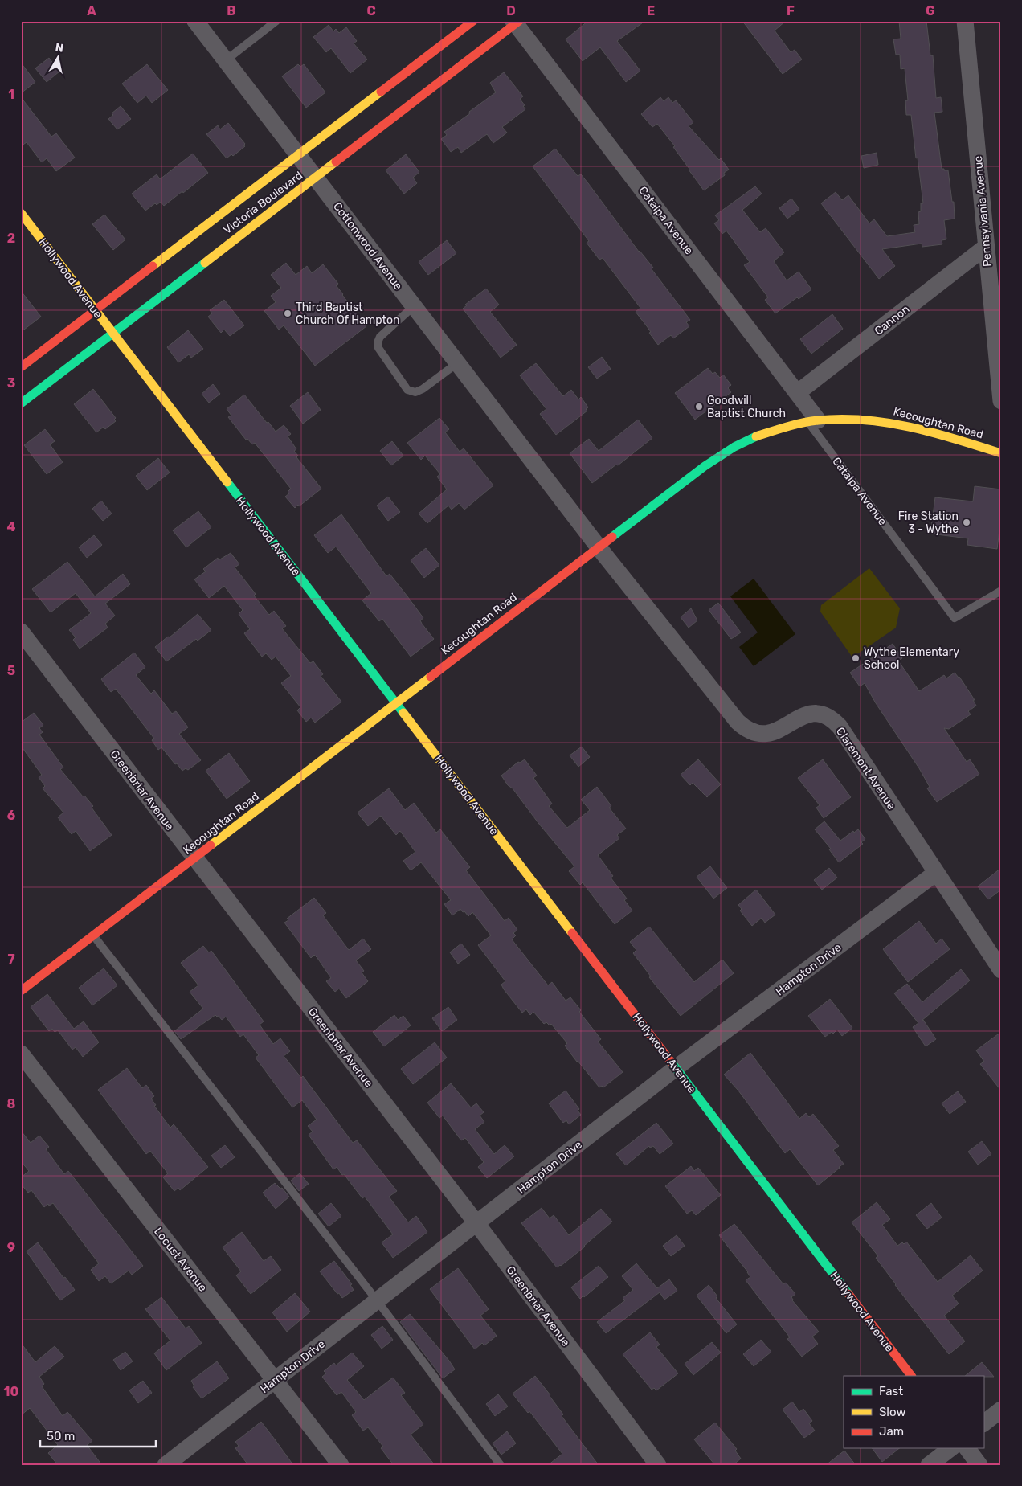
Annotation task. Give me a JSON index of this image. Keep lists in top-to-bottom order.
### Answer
{
  "streets": {
    "main road": ["Victoria Boulevard", "Hollywood Avenue", "Kecoughtan Road"],
    "street": [
      "Pennsylvania Avenue",
      "Catalpa Avenue",
      "Cottonwood Avenue",
      "Cannon",
      "Claremont Avenue",
      "Greenbriar Avenue",
      "Hampton Drive",
      "Locust Avenue"
    ]
  },
  "crossings": [
    ["Victoria Boulevard", "Catalpa Avenue"],
    ["Victoria Boulevard", "Cottonwood Avenue"],
    ["Victoria Boulevard", "Hollywood Avenue"],
    ["Pennsylvania Avenue", "Cannon"],
    ["Catalpa Avenue", "Cannon"],
    ["Catalpa Avenue", "Kecoughtan Road"],
    ["Cottonwood Avenue", "Kecoughtan Road"],
    ["Cottonwood Avenue", "Claremont Avenue"],
    ["Hollywood Avenue", "Kecoughtan Road"],
    ["Hollywood Avenue", "Hampton Drive"],
    ["Kecoughtan Road", "Claremont Avenue"],
    ["Kecoughtan Road", "Greenbriar Avenue"],
    ["Claremont Avenue", "Hampton Drive"],
    ["Greenbriar Avenue", "Hampton Drive"],
    ["Hampton Drive", "Locust Avenue"]
  ],
  "places": [
    "Third Baptist Church Of Hampton",
    "Goodwill Baptist Church",
    "Fire Station 3 - Wythe",
    "Wythe Elementary School"
  ],
  "legend": ["Fast", "Slow", "Jam"],
  "scale_bar": "50 m",
  "north": "top",
  "grid": {
    "columns": [
      "A",
      "B",
      "C",
      "D",
      "E",
      "F",
      "G"
    ],
    "rows": [
      "1",
      "2",
      "3",
      "4",
      "5",
      "6",
      "7",
      "8",
      "9",
      "10"
    ]
  }
}
